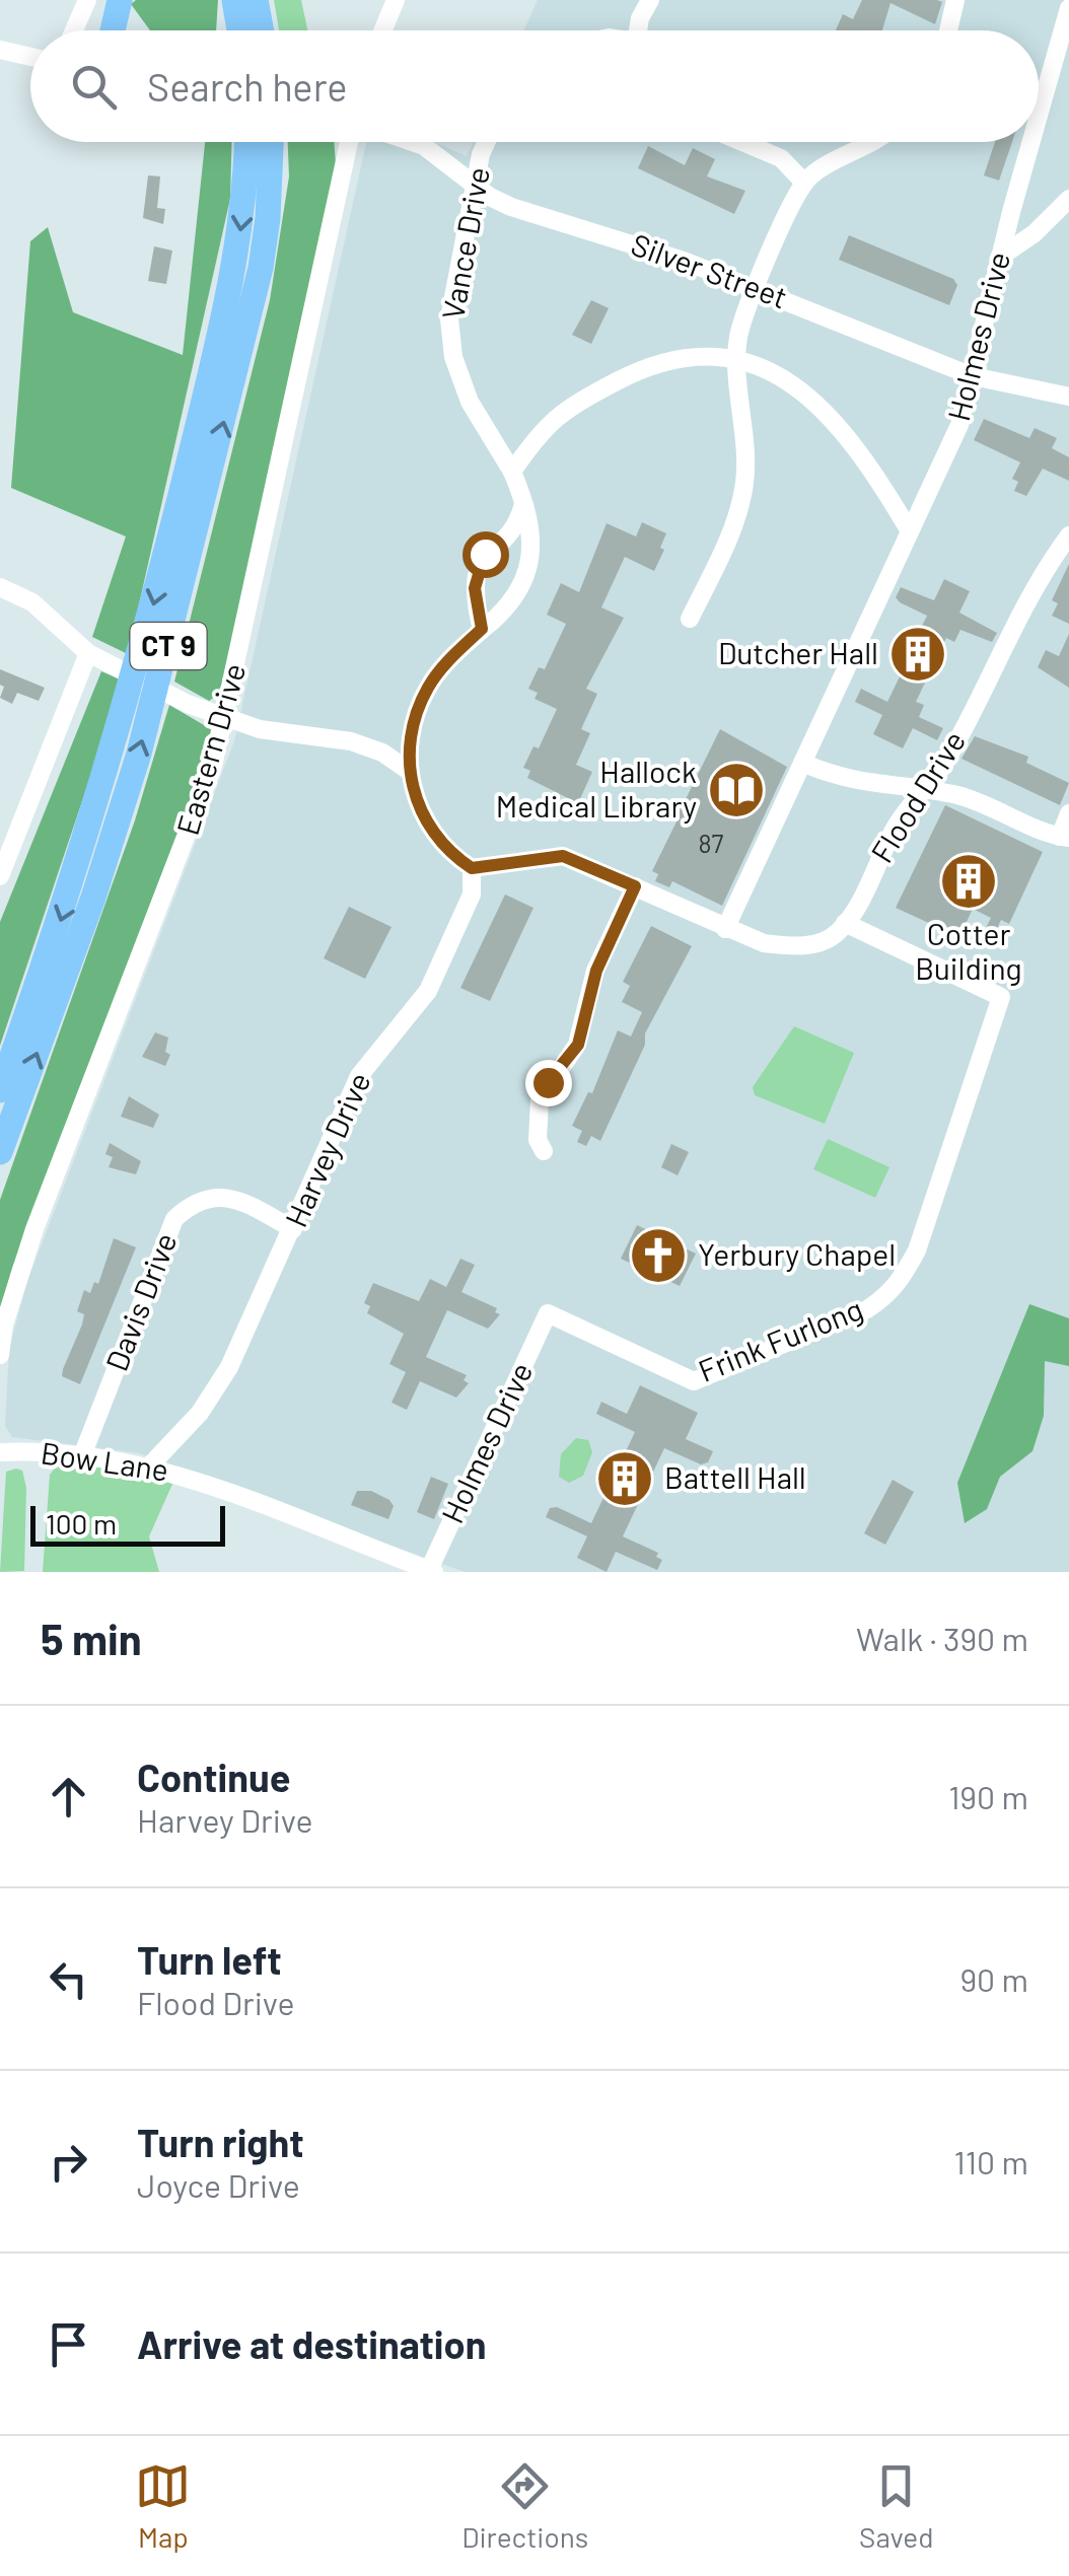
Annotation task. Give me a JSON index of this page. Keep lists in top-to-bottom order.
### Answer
{
  "streets": {
    "highway": ["CT 9"],
    "street": [
      "Vance Drive",
      "Silver Street",
      "Holmes Drive",
      "Eastern Drive",
      "Flood Drive",
      "Harvey Drive",
      "Davis Drive",
      "Frink Furlong",
      "Bow Lane"
    ]
  },
  "crossings": [
    ["Vance Drive", "Silver Street"],
    ["Silver Street", "Holmes Drive"],
    ["Holmes Drive", "Frink Furlong"],
    ["Holmes Drive", "Bow Lane"],
    ["Flood Drive", "Frink Furlong"],
    ["Harvey Drive", "Davis Drive"],
    ["Harvey Drive", "Bow Lane"],
    ["Davis Drive", "Bow Lane"]
  ],
  "places": {
    "building": ["Dutcher Hall", "Cotter Building", "Battell Hall"],
    "library": ["Hallock Medical Library"],
    "church": ["Yerbury Chapel"]
  },
  "house_numbers": ["87"],
  "scale_bar": "100 m",
  "page": {
    "search": "Search here",
    "scale": "100 m",
    "heading": ["5 min", "Walk · 390 m"],
    "list": [
      ["Continue", "Harvey Drive", "190 m"],
      ["Turn left", "Flood Drive", "90 m"],
      ["Turn right", "Joyce Drive", "110 m"],
      "Arrive at destination"
    ],
    "nav": ["Map", "Directions", "Saved"]
  }
}
